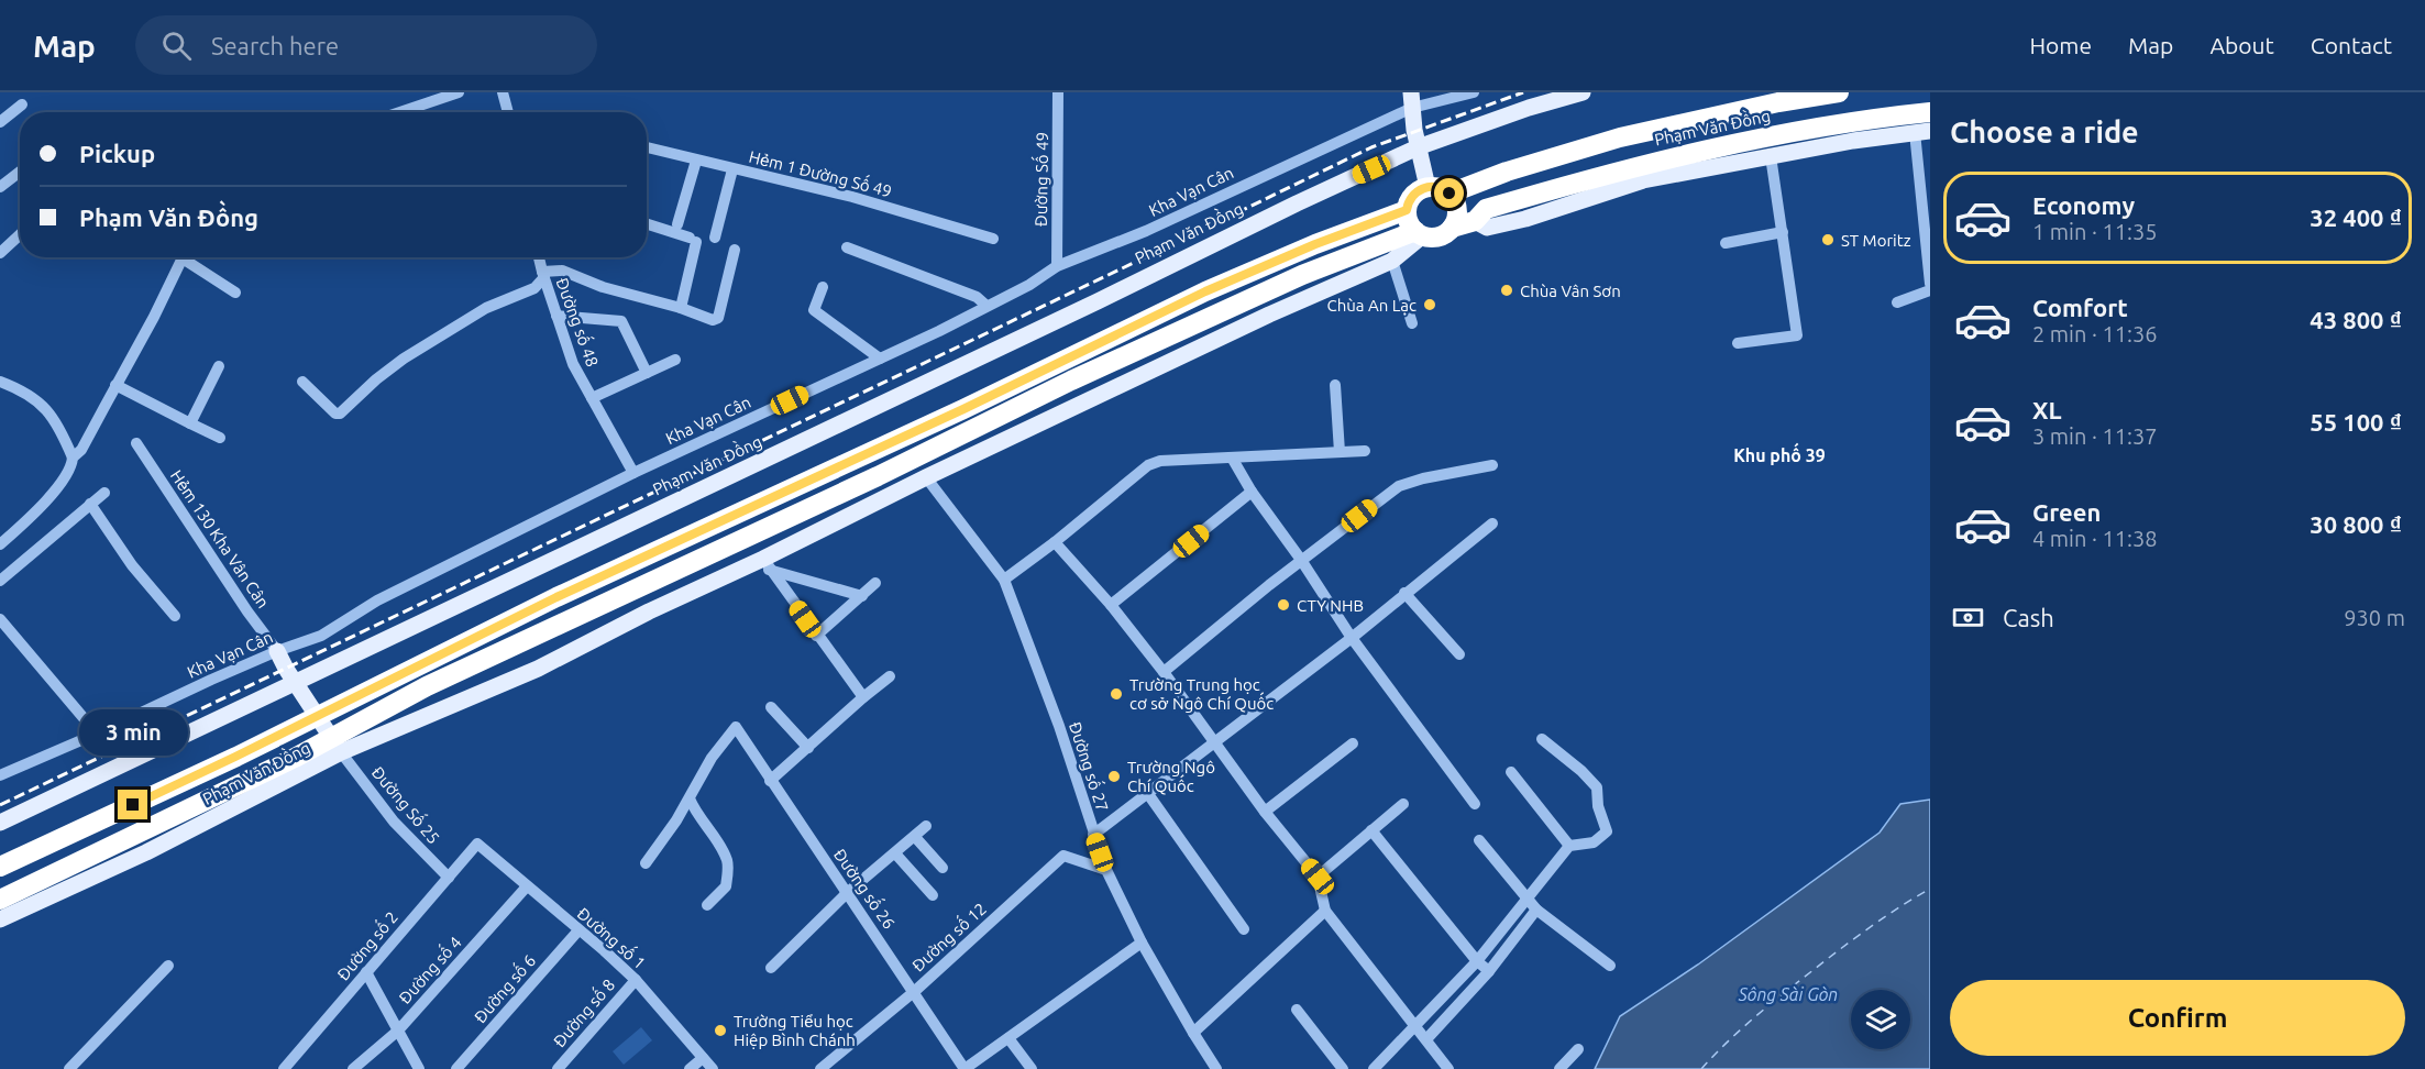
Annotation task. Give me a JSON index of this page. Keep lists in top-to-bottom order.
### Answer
{
  "streets": {
    "highway": ["Phạm Văn Đồng"],
    "street": [
      "Hẻm 1 Đường Số 49",
      "Đường Số 49",
      "Kha Vạn Cân",
      "Đường số 48",
      "Hẻm 130 Kha Vân Cân",
      "Đường số 27",
      "Đường Số 25",
      "Đường số 26",
      "Đường số 12",
      "Đường số 1",
      "Đường số 2",
      "Đường số 4",
      "Đường số 6",
      "Đường số 8"
    ]
  },
  "crossings": [
    ["Phạm Văn Đồng", "Đường số 27"],
    ["Phạm Văn Đồng", "Đường Số 25"],
    ["Đường Số 49", "Kha Vạn Cân"],
    ["Kha Vạn Cân", "Đường số 48"],
    ["Kha Vạn Cân", "Hẻm 130 Kha Vân Cân"],
    ["Đường số 27", "Đường số 12"],
    ["Đường Số 25", "Đường số 2"],
    ["Đường số 26", "Đường số 12"],
    ["Đường số 1", "Đường số 2"],
    ["Đường số 1", "Đường số 4"],
    ["Đường số 1", "Đường số 6"],
    ["Đường số 1", "Đường số 8"]
  ],
  "districts": ["Khu phố 39"],
  "water": ["Sông Sài Gòn"],
  "places": [
    "ST Moritz",
    "Chùa Vân Sơn",
    "Chùa An Lạc",
    "CTY NHB",
    "Trường Trung học cơ sở Ngô Chí Quốc",
    "Trường Ngô Chí Quốc",
    "Trường Tiểu học Hiệp Bình Chánh"
  ],
  "page": {
    "header": "Map",
    "search": "Search here",
    "nav": [
      "Home",
      "Map",
      "About",
      "Contact"
    ],
    "heading": "Choose a ride",
    "banner": ["Pickup", "Phạm Văn Đồng"],
    "list": [
      {
        "name": "Economy",
        "note": "1 min · 11:35",
        "value": "32 400 ₫"
      },
      {
        "name": "Comfort",
        "note": "2 min · 11:36",
        "value": "43 800 ₫"
      },
      {
        "name": "XL",
        "note": "3 min · 11:37",
        "value": "55 100 ₫"
      },
      {
        "name": "Green",
        "note": "4 min · 11:38",
        "value": "30 800 ₫"
      }
    ],
    "pay": ["Cash", "930 m"],
    "bubble": "3 min",
    "buttons": "Confirm"
  }
}
